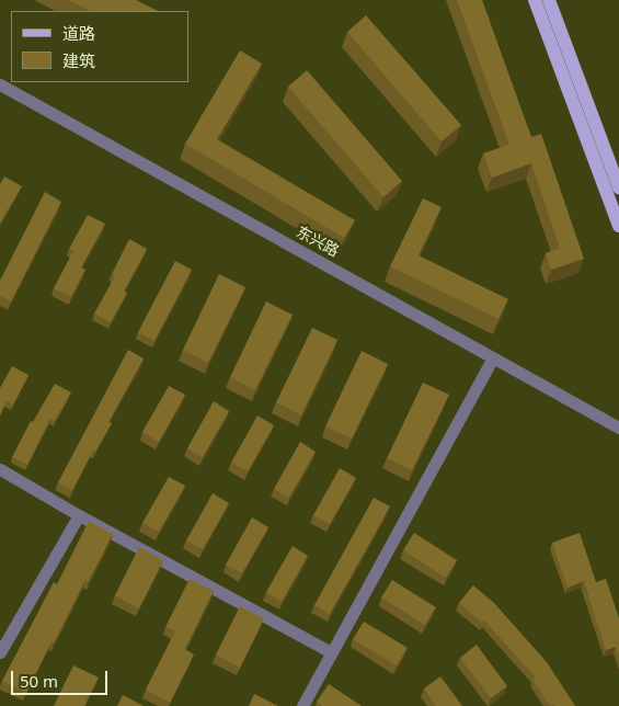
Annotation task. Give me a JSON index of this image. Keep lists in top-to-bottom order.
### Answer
{
  "streets": {
    "street": ["东兴路"]
  },
  "legend": ["道路", "建筑"],
  "scale_bar": "50 m"
}
